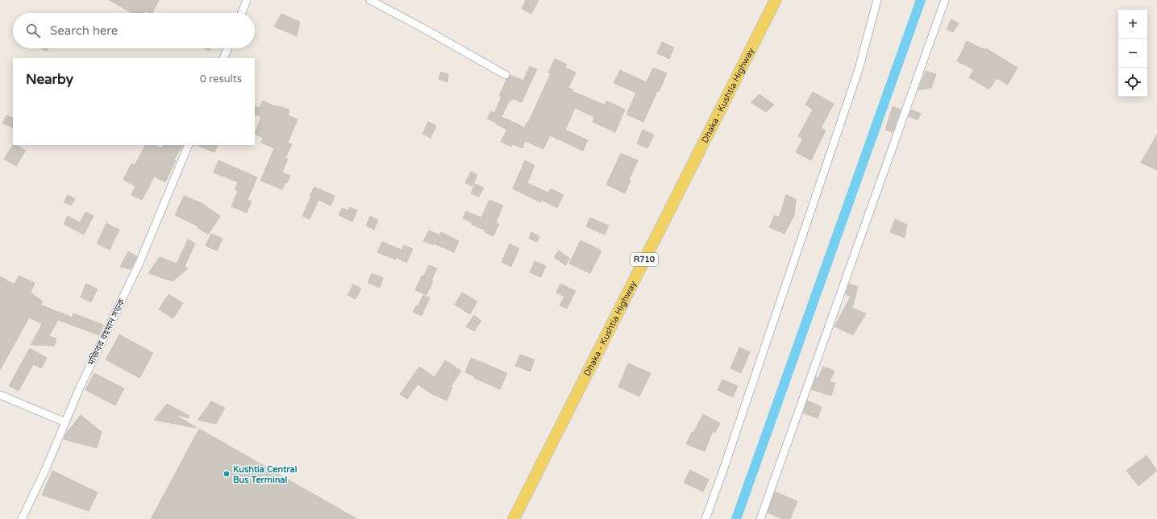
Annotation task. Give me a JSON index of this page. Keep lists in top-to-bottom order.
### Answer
{
  "streets": {
    "main road": ["Dhaka - Kushtia Highway", "R710"],
    "street": ["মজিবর রহমান সড়ক"]
  },
  "places": ["Kushtia Central Bus Terminal"],
  "page": {
    "map_buttons": ["+", "−"],
    "search": "Search here",
    "heading": ["Nearby", "0 results"]
  }
}
